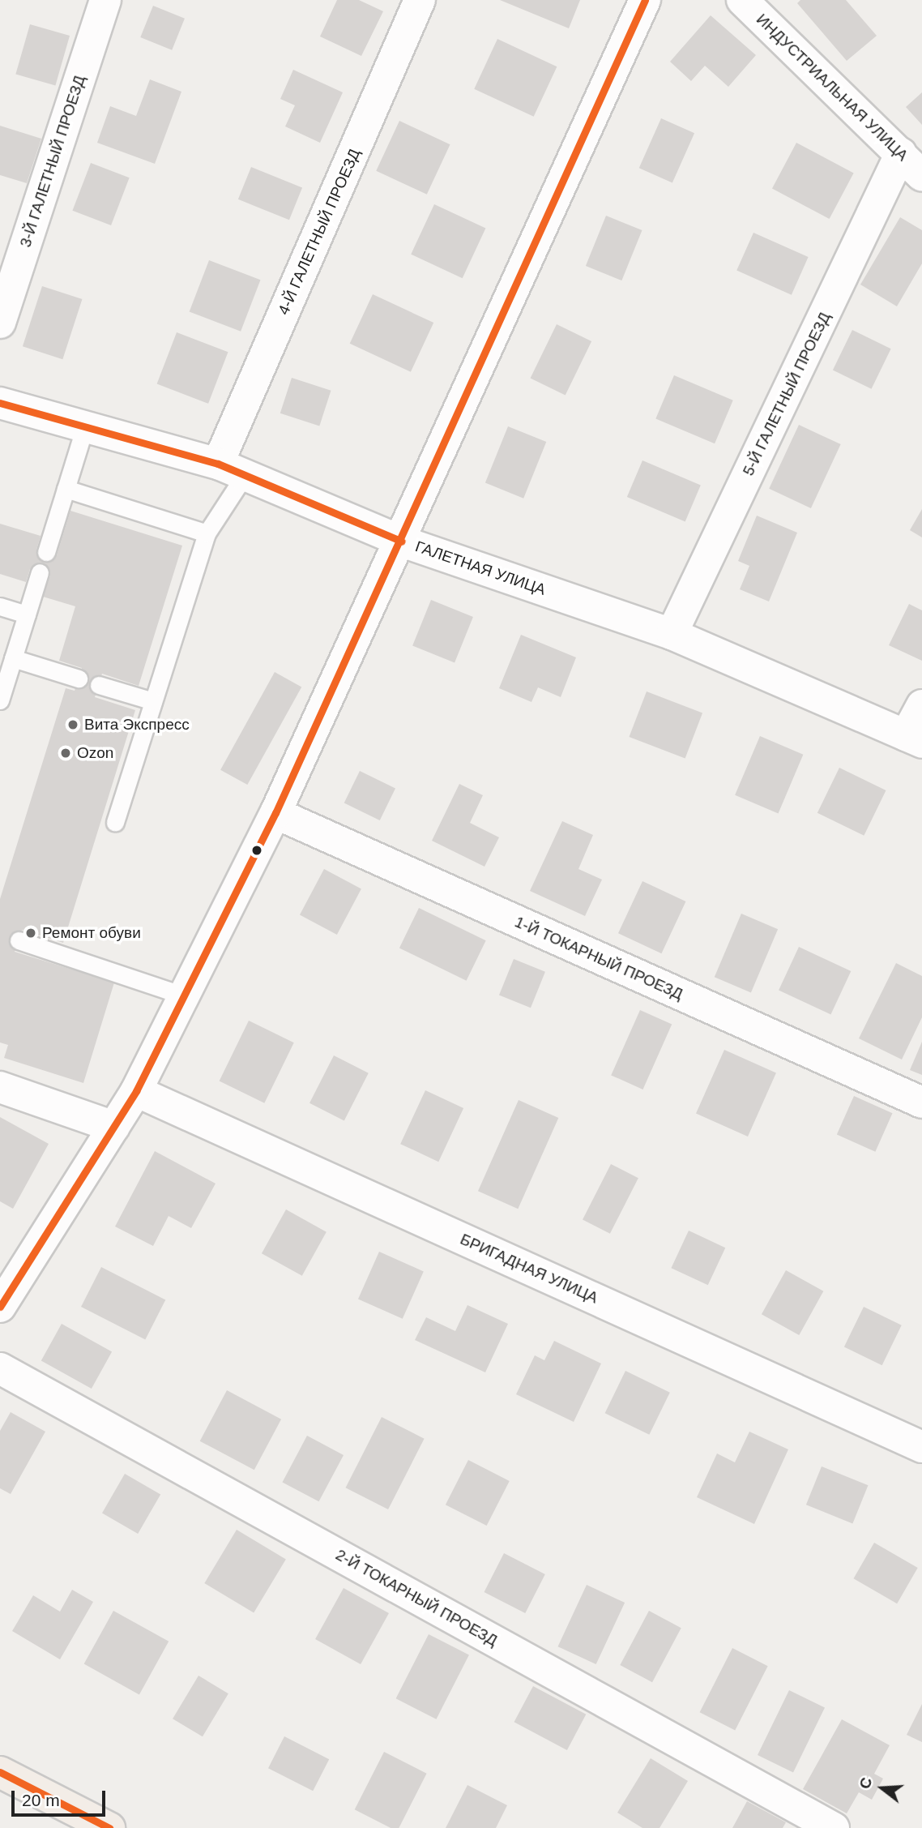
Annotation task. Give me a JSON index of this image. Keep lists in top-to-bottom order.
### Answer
{
  "streets": {
    "street": [
      "ИНДУСТРИАЛЬНАЯ УЛИЦА",
      "3-Й ГАЛЕТНЫЙ ПРОЕЗД",
      "4-Й ГАЛЕТНЫЙ ПРОЕЗД",
      "5-Й ГАЛЕТНЫЙ ПРОЕЗД",
      "ГАЛЕТНАЯ УЛИЦА",
      "1-Й ТОКАРНЫЙ ПРОЕЗД",
      "БРИГАДНАЯ УЛИЦА",
      "2-Й ТОКАРНЫЙ ПРОЕЗД"
    ]
  },
  "crossings": [
    ["ИНДУСТРИАЛЬНАЯ УЛИЦА", "5-Й ГАЛЕТНЫЙ ПРОЕЗД"],
    ["4-Й ГАЛЕТНЫЙ ПРОЕЗД", "ГАЛЕТНАЯ УЛИЦА"],
    ["5-Й ГАЛЕТНЫЙ ПРОЕЗД", "ГАЛЕТНАЯ УЛИЦА"]
  ],
  "places": ["Вита Экспресс", "Ozon", "Ремонт обуви"],
  "scale_bar": "20 m",
  "north": "left"
}
